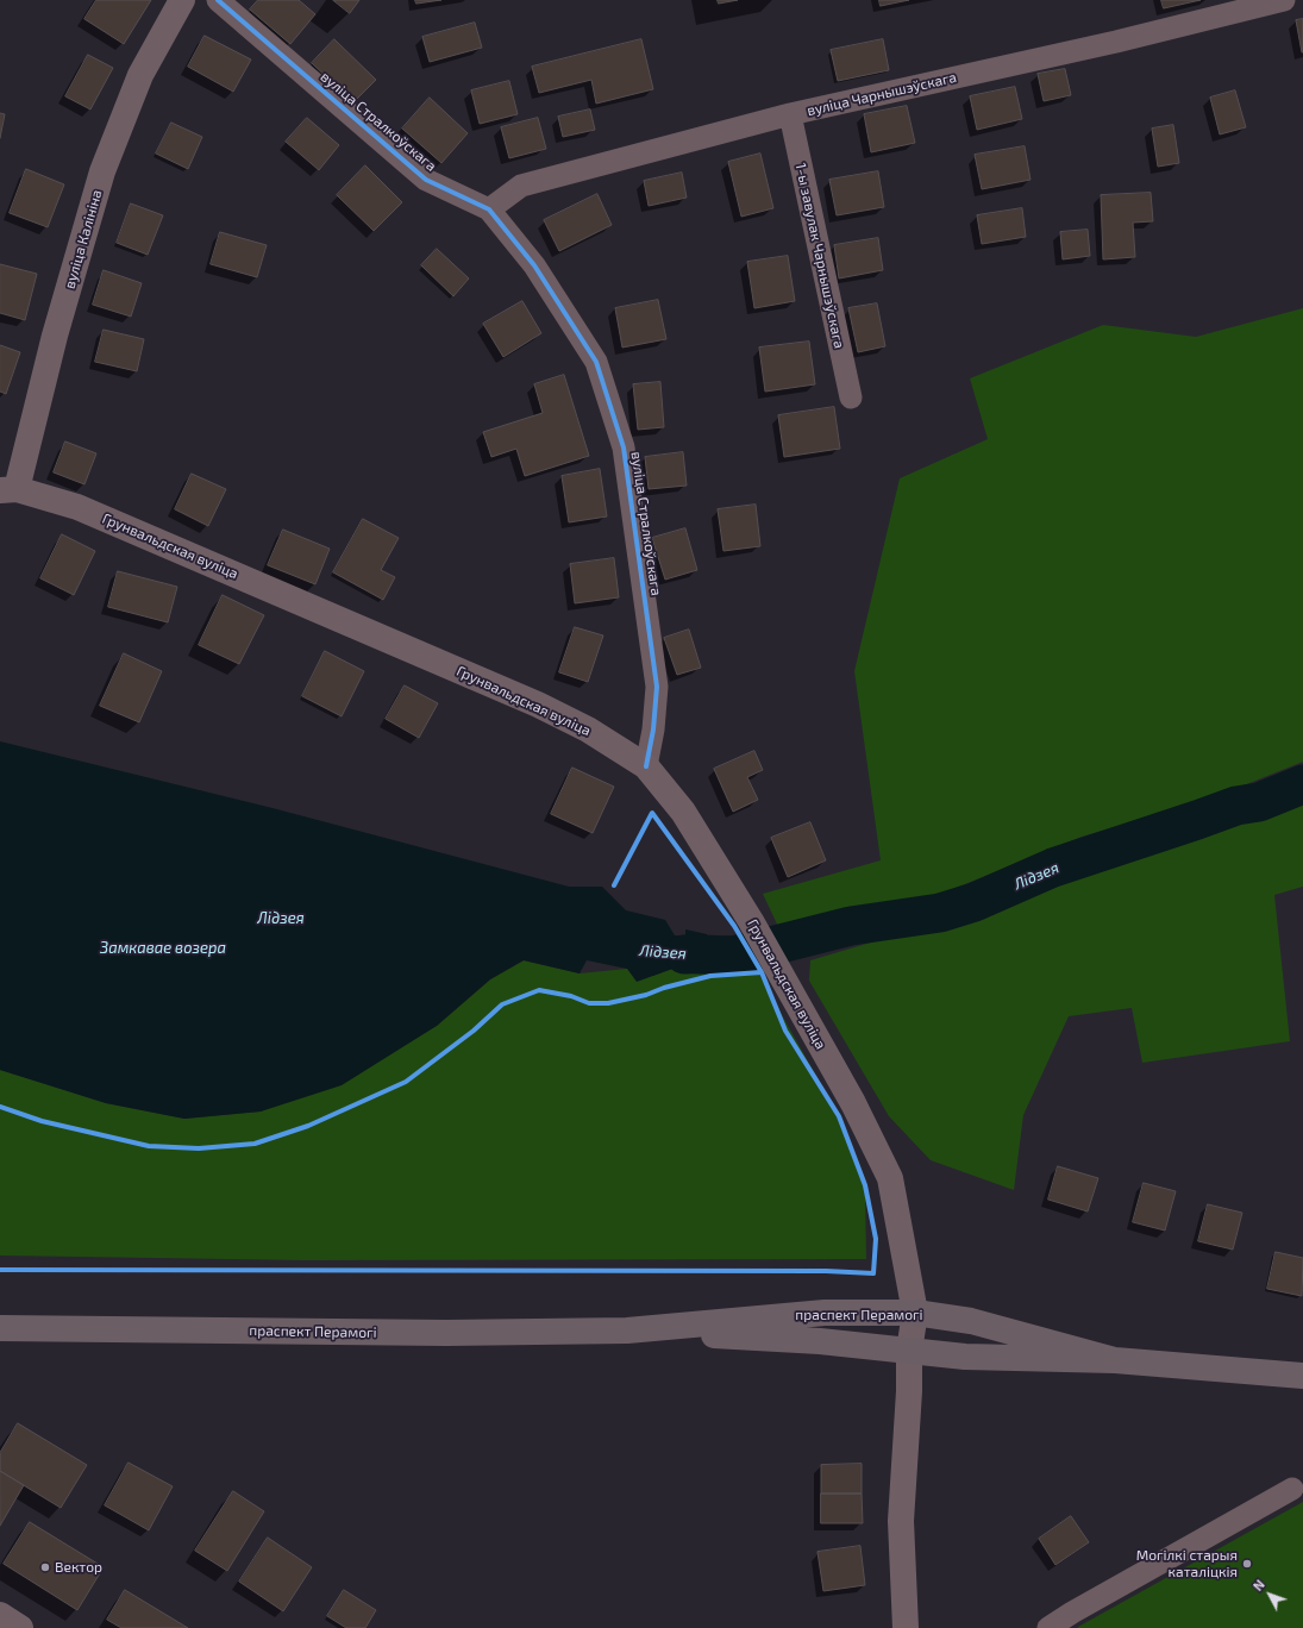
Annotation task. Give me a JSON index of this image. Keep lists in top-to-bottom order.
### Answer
{
  "streets": {
    "main road": ["вуліца Калініна", "Грунвальдская вуліца", "праспект Перамогі"],
    "street": ["вуліца Чарнышэўскага", "вуліца Стралкоўскага", "1-ы завулак Чарнышэўскага"]
  },
  "crossings": [
    ["вуліца Чарнышэўскага", "вуліца Стралкоўскага"],
    ["вуліца Чарнышэўскага", "1-ы завулак Чарнышэўскага"],
    ["вуліца Стралкоўскага", "Грунвальдская вуліца"],
    ["вуліца Калініна", "Грунвальдская вуліца"],
    ["Грунвальдская вуліца", "праспект Перамогі"]
  ],
  "water": ["Лідзея", "Замкавае возера"],
  "places": ["Могілкі старыя каталіцкія", "Вектор"],
  "north": "top left"
}
